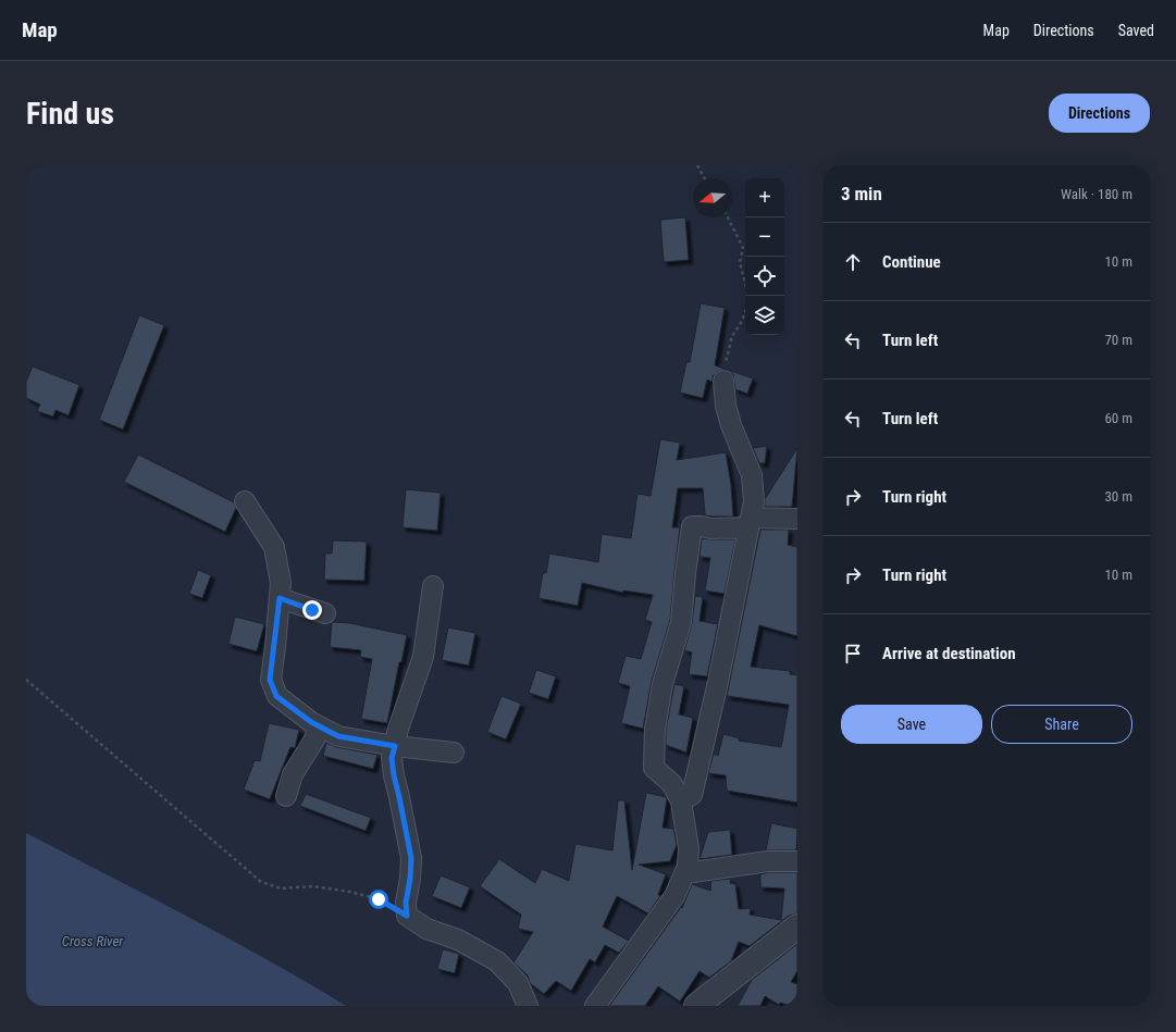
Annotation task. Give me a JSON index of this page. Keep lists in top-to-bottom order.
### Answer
{
  "water": ["Cross River"],
  "north": "left",
  "page": {
    "header": "Map",
    "nav": ["Map", "Directions", "Saved"],
    "buttons": [
      "Directions",
      ["Save", "Share"]
    ],
    "title": "Find us",
    "heading": ["3 min", "Walk · 180 m"],
    "map_buttons": ["+", "−"],
    "list": [
      ["Continue", "10 m"],
      ["Turn left", "70 m"],
      ["Turn left", "60 m"],
      ["Turn right", "30 m"],
      ["Turn right", "10 m"],
      "Arrive at destination"
    ]
  }
}
